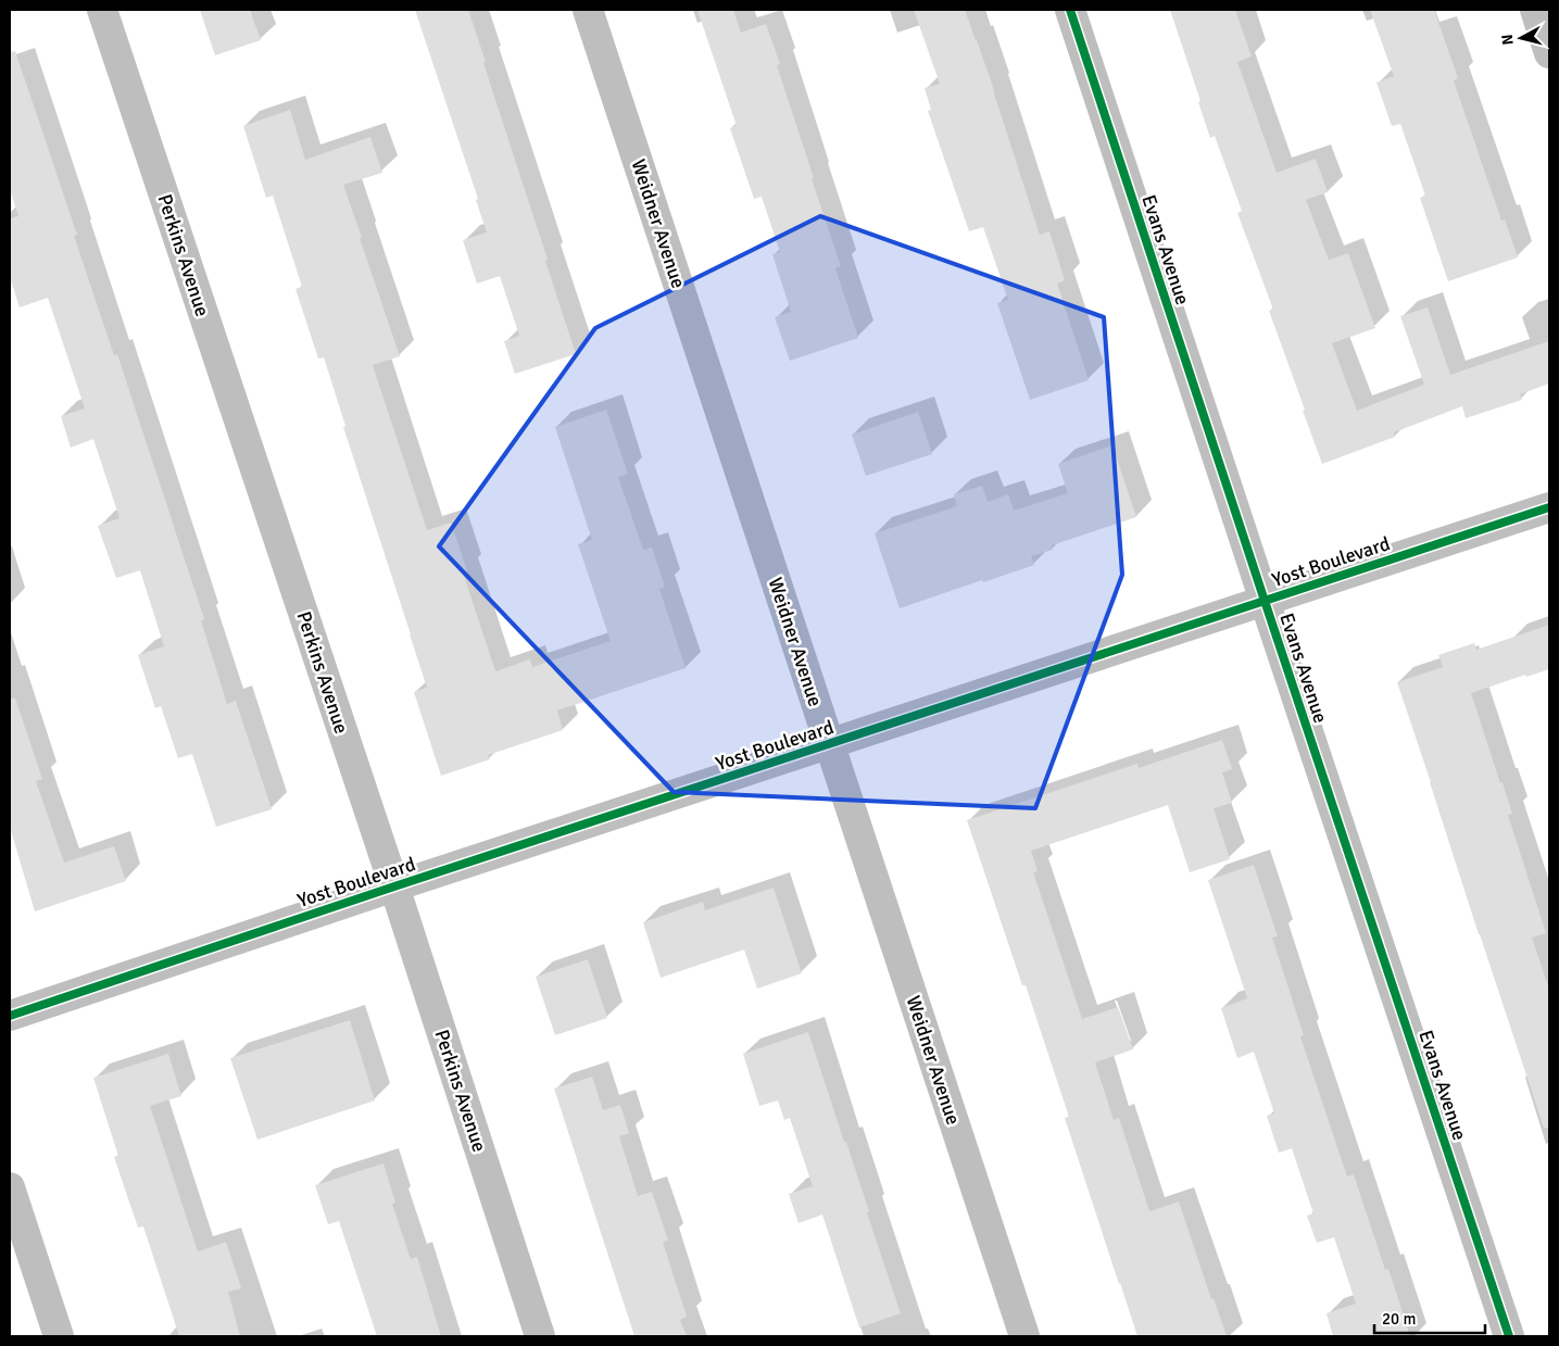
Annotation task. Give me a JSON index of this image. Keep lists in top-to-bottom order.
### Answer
{
  "streets": {
    "street": [
      "Weidner Avenue",
      "Evans Avenue",
      "Perkins Avenue",
      "Yost Boulevard"
    ]
  },
  "crossings": [
    ["Weidner Avenue", "Yost Boulevard"],
    ["Evans Avenue", "Yost Boulevard"],
    ["Perkins Avenue", "Yost Boulevard"]
  ],
  "scale_bar": "20 m",
  "north": "left"
}
